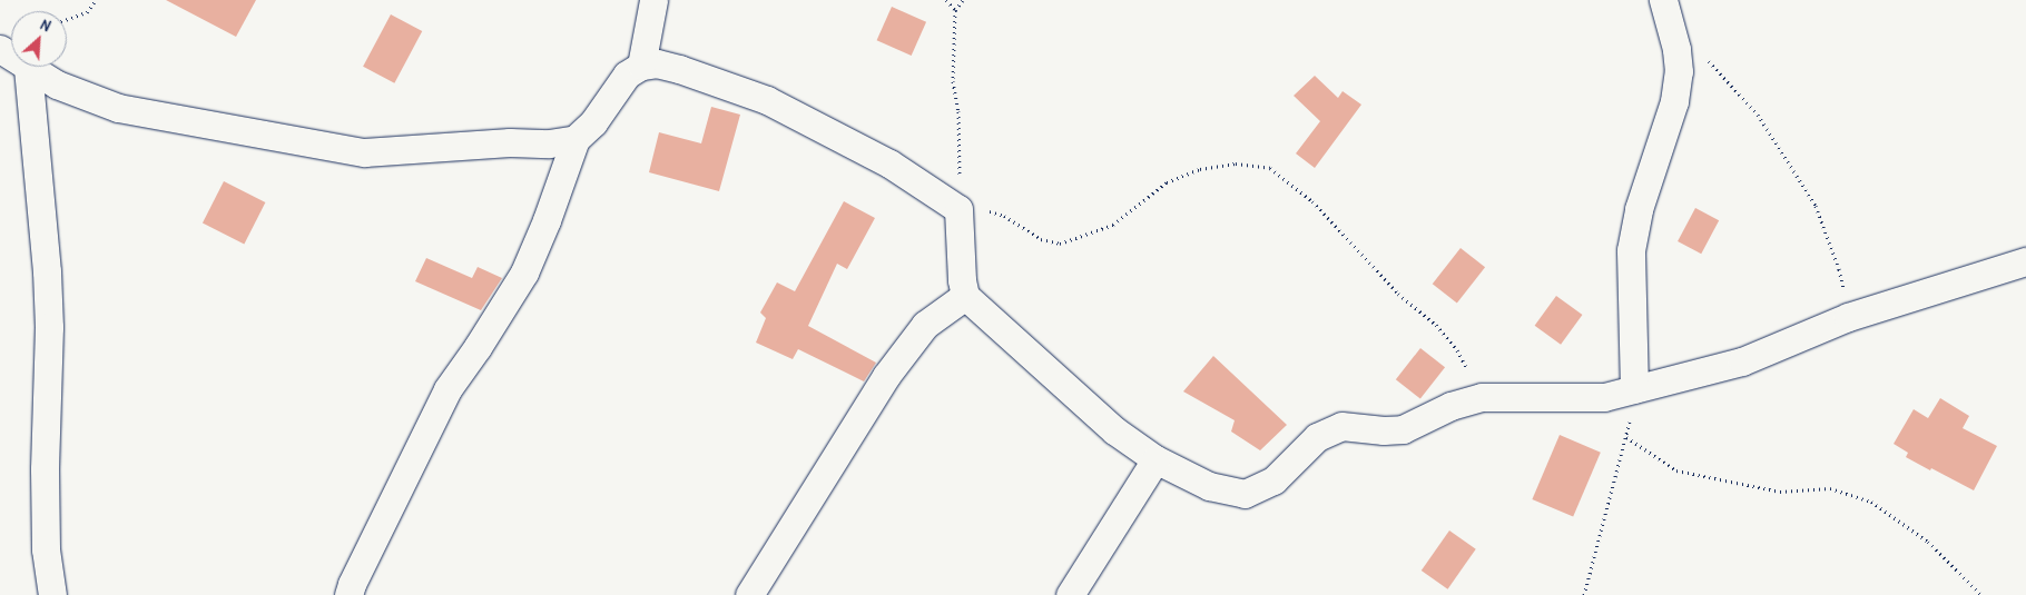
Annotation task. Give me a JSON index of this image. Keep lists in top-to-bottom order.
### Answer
{
  "north": "top right"
}
